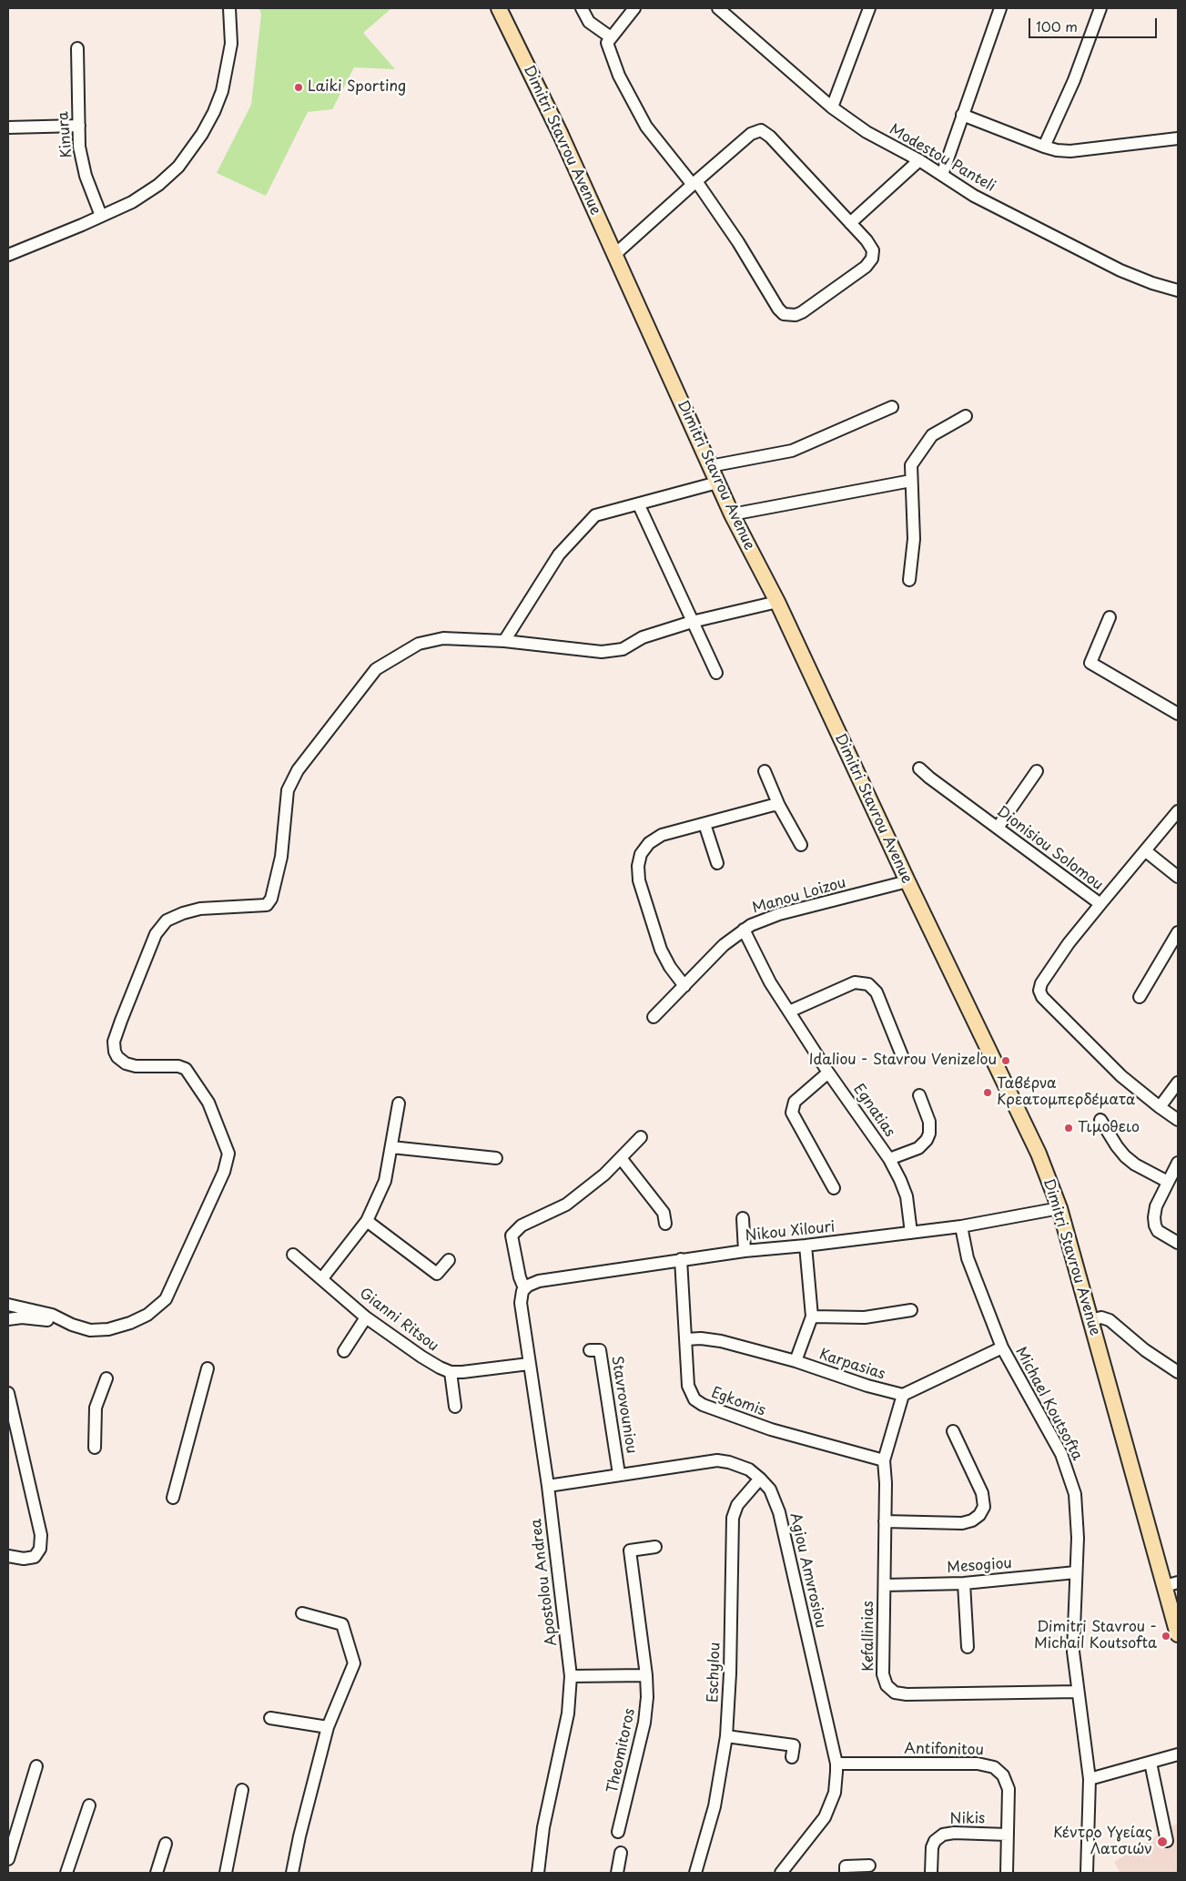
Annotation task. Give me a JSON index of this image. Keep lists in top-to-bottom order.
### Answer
{
  "streets": {
    "main road": ["Dimitri Stavrou Avenue"],
    "street": [
      "Kinura",
      "Modestou Panteli",
      "Dionisiou Solomou",
      "Manou Loizou",
      "Egnatias",
      "Nikou Xilouri",
      "Gianni Ritsou",
      "Karpasias",
      "Egkomis",
      "Michael Koutsofta",
      "Stavrovouniou",
      "Mesogiou",
      "Agiou Amvrosiou",
      "Apostolou Andrea",
      "Kefallinias",
      "Eschylou",
      "Antifonitou",
      "Theomitoros",
      "Nikis"
    ]
  },
  "crossings": [
    ["Dimitri Stavrou Avenue", "Manou Loizou"],
    ["Dimitri Stavrou Avenue", "Nikou Xilouri"],
    ["Manou Loizou", "Egnatias"],
    ["Egnatias", "Nikou Xilouri"],
    ["Nikou Xilouri", "Egkomis"],
    ["Nikou Xilouri", "Michael Koutsofta"],
    ["Nikou Xilouri", "Apostolou Andrea"],
    ["Gianni Ritsou", "Apostolou Andrea"],
    ["Karpasias", "Egkomis"],
    ["Karpasias", "Kefallinias"],
    ["Egkomis", "Kefallinias"],
    ["Michael Koutsofta", "Mesogiou"],
    ["Michael Koutsofta", "Kefallinias"],
    ["Stavrovouniou", "Agiou Amvrosiou"],
    ["Mesogiou", "Kefallinias"],
    ["Agiou Amvrosiou", "Apostolou Andrea"],
    ["Agiou Amvrosiou", "Eschylou"],
    ["Agiou Amvrosiou", "Antifonitou"],
    ["Antifonitou", "Nikis"]
  ],
  "places": [
    "Laiki Sporting",
    "Idaliou - Stavrou Venizelou",
    "Ταβέρνα Κρεατομπερδέματα",
    "Τιμοθειο",
    "Dimitri Stavrou - Michail Koutsofta",
    "Κέντρο Υγείας Λατσιών"
  ],
  "scale_bar": "100 m"
}
